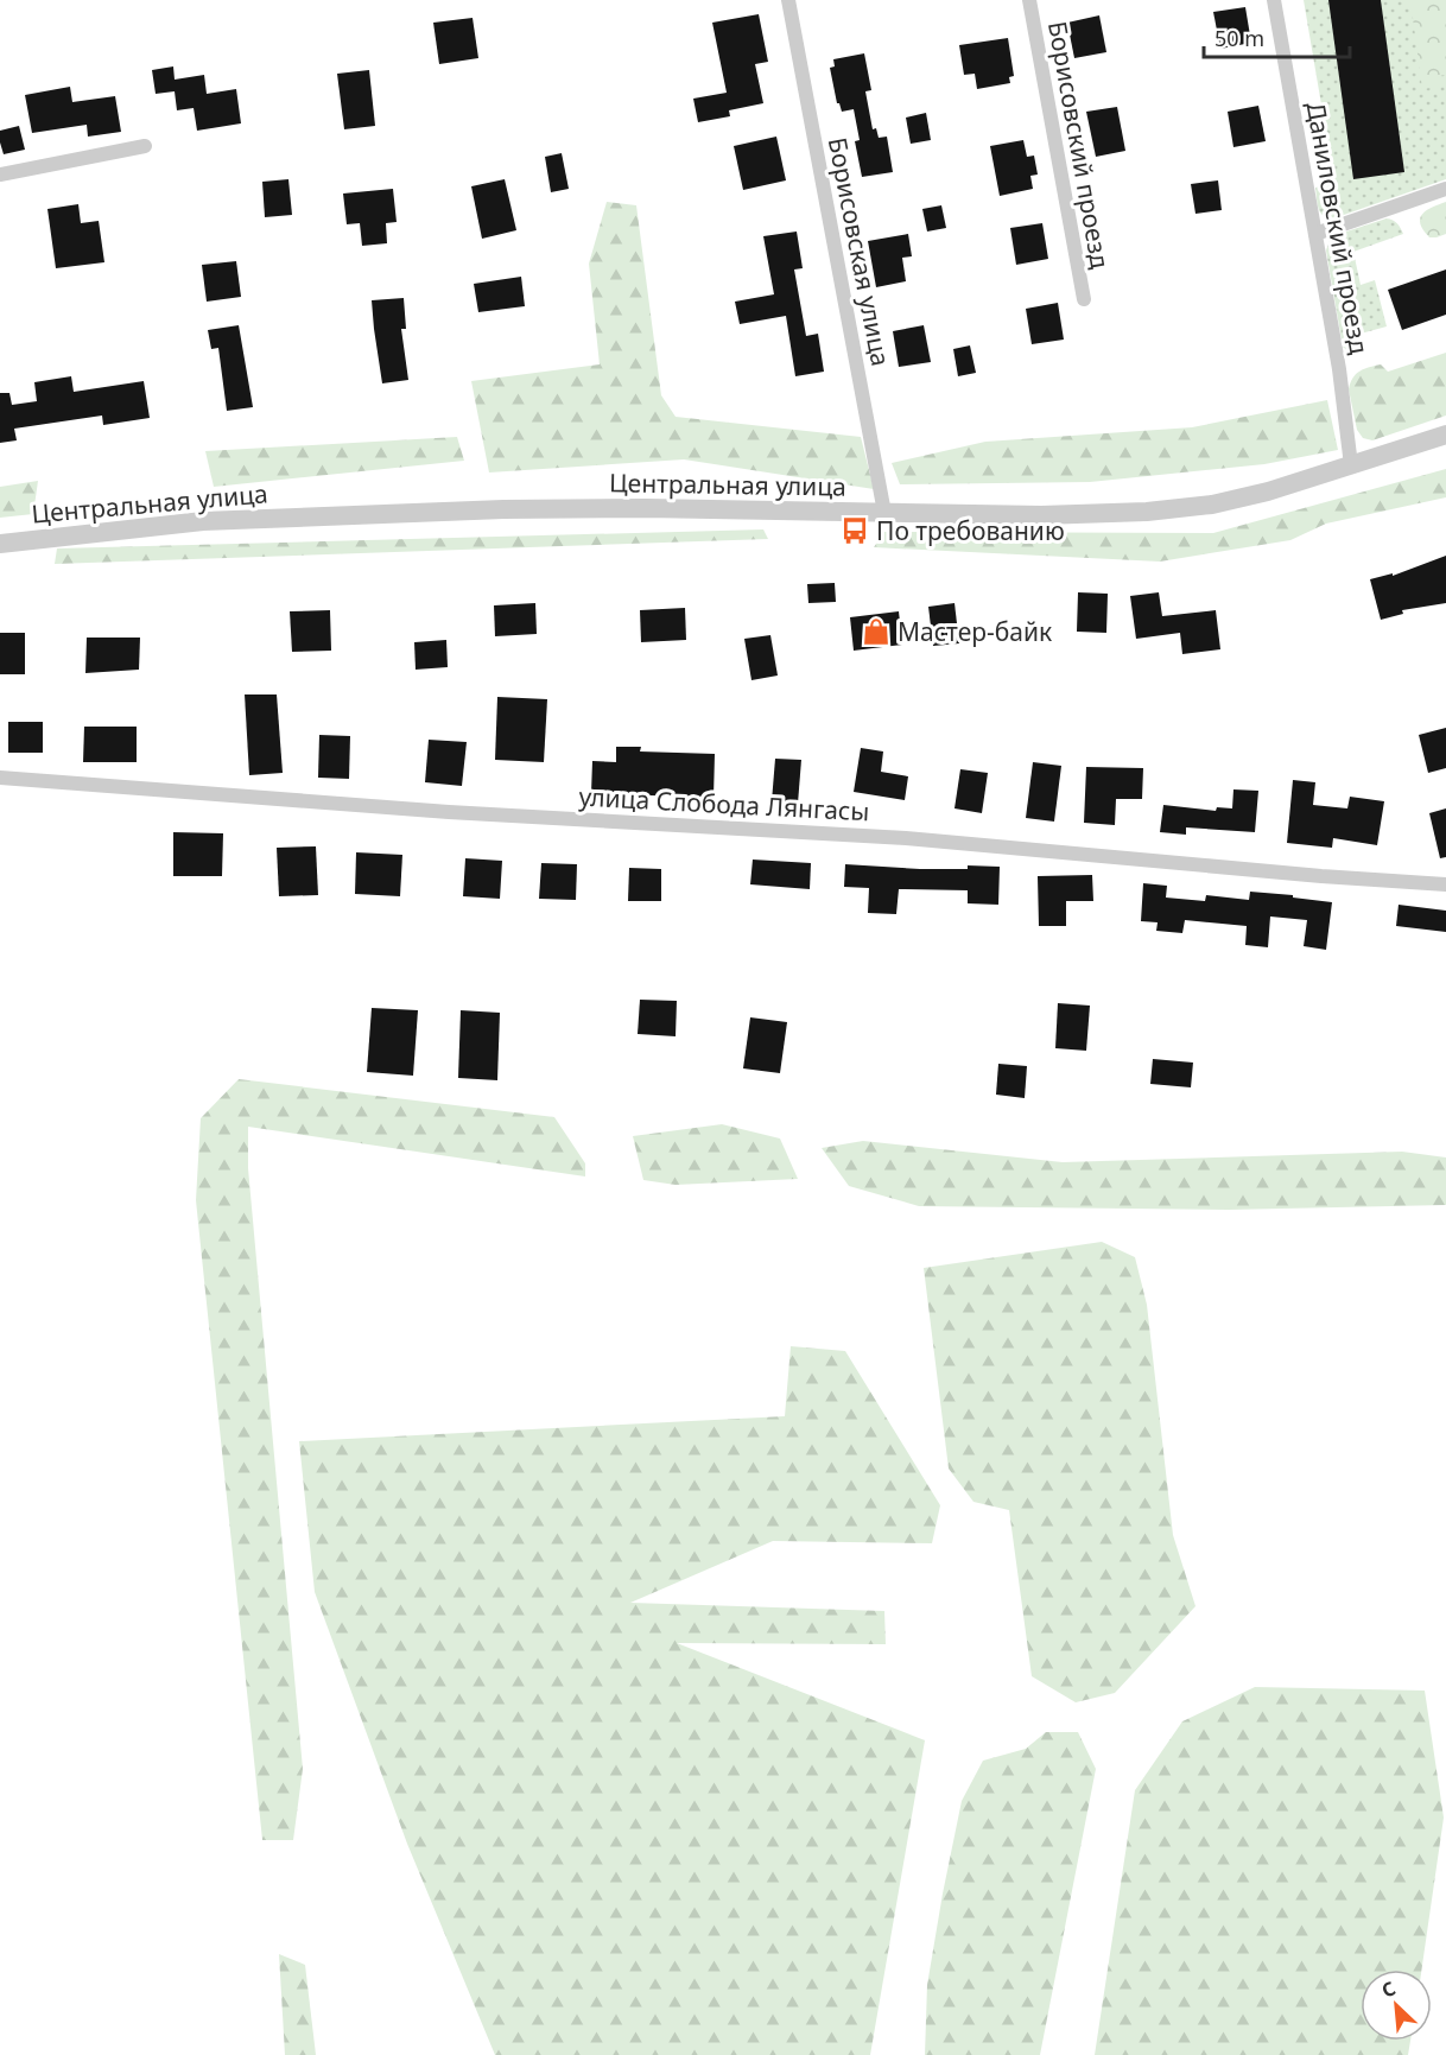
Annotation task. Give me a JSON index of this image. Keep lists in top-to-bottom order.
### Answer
{
  "streets": {
    "street": [
      "Борисовский проезд",
      "Даниловский проезд",
      "Борисовская улица",
      "Центральная улица",
      "улица Слобода Лянгасы"
    ]
  },
  "crossings": [
    ["Даниловский проезд", "Центральная улица"],
    ["Борисовская улица", "Центральная улица"]
  ],
  "places": {
    "bus stop": ["По требованию"],
    "shop": ["Мастер-байк"]
  },
  "scale_bar": "50 m",
  "north": "top left"
}
